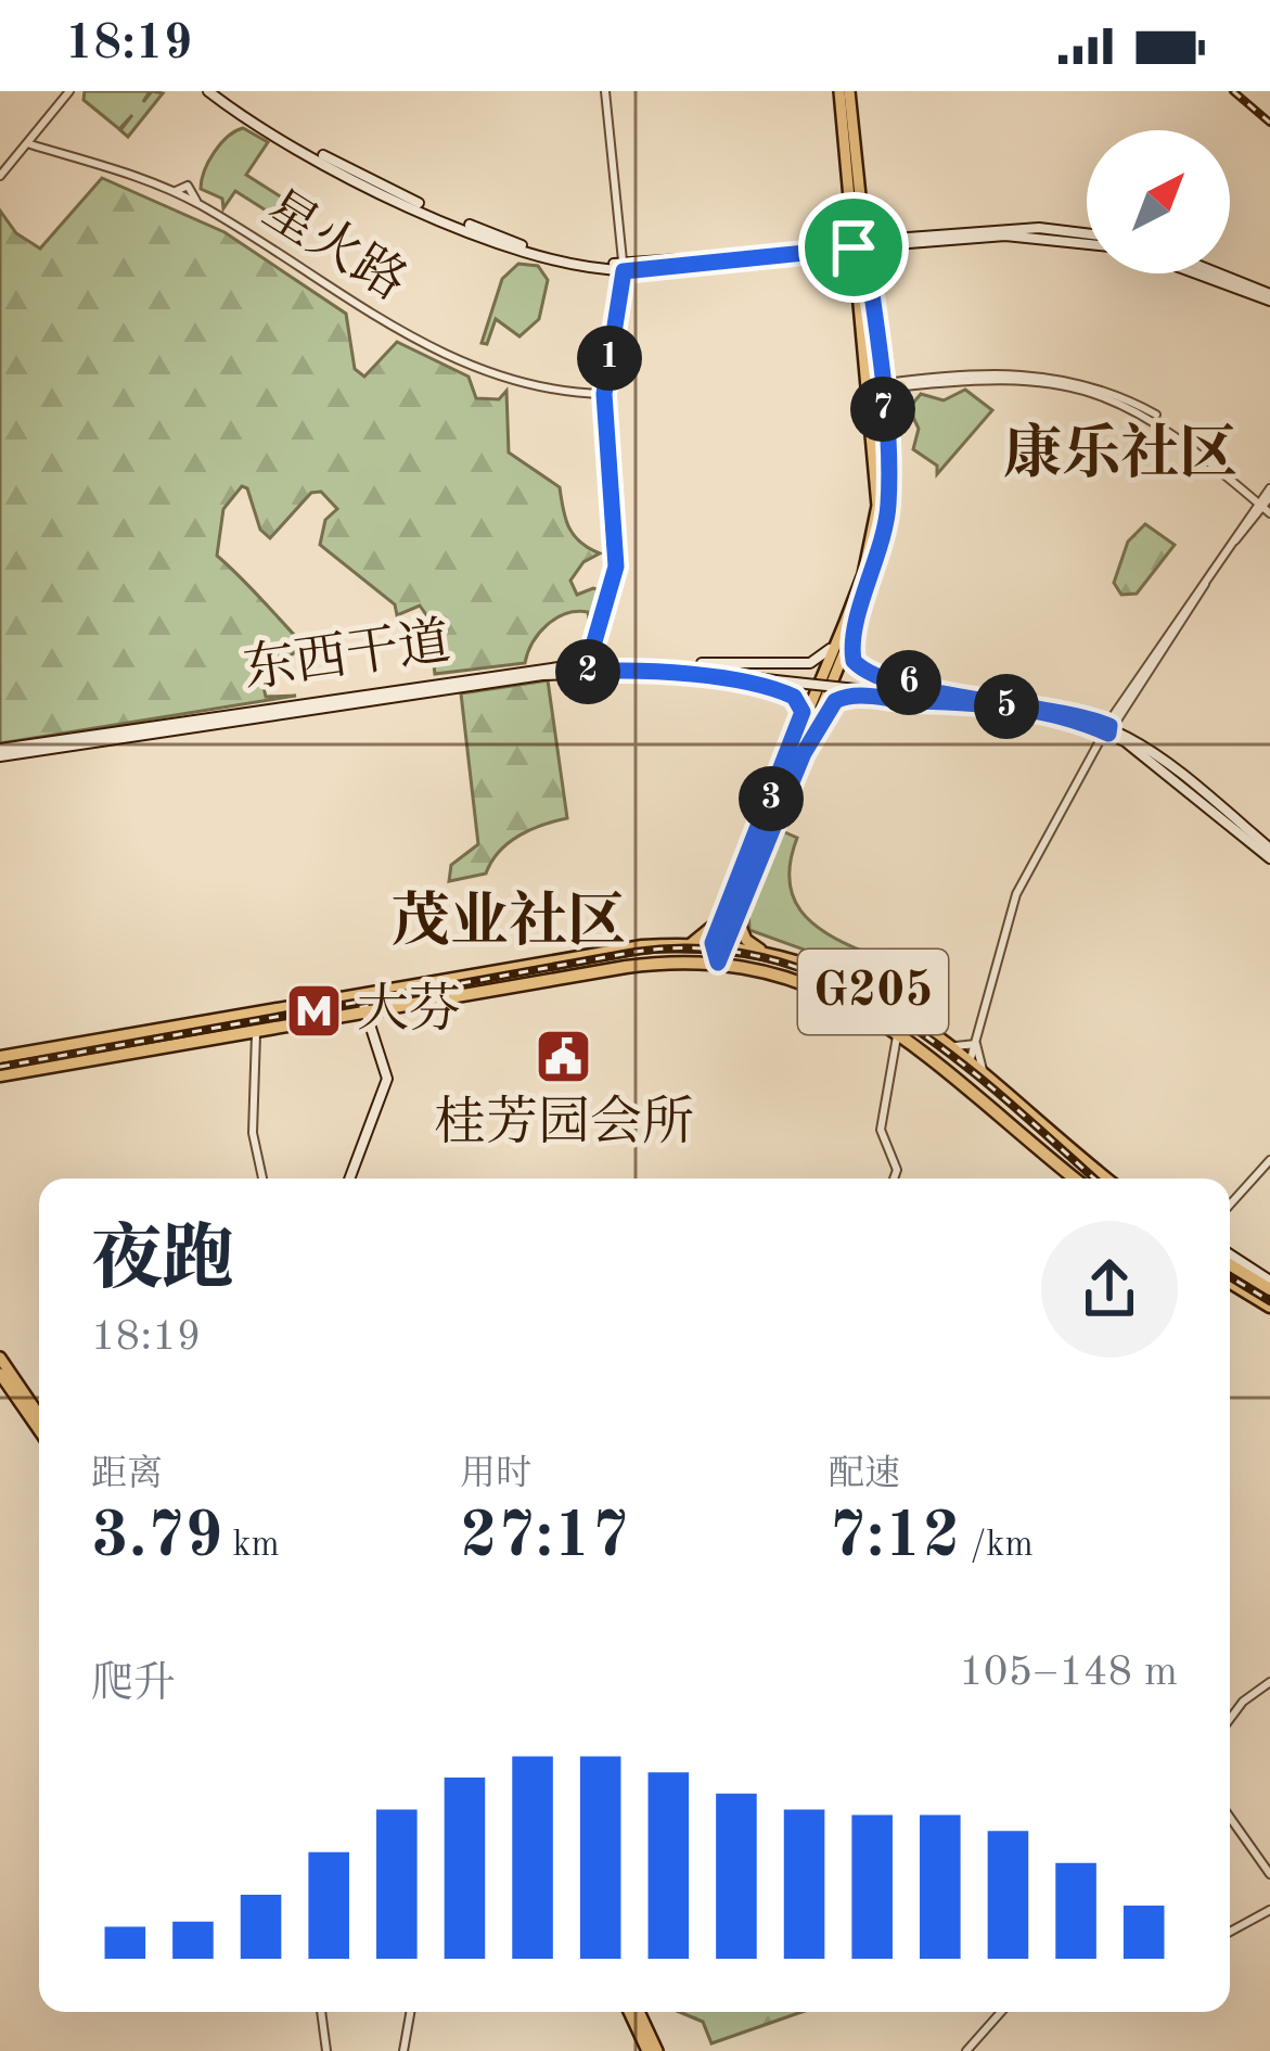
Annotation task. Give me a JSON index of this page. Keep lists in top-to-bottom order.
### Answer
{
  "streets": {
    "highway": ["G205"],
    "main road": ["东西干道"],
    "street": ["星火路"]
  },
  "districts": ["康乐社区", "茂业社区"],
  "places": {
    "metro station": ["大芬"],
    "public building": ["桂芳园会所"]
  },
  "north": "top right",
  "page": {
    "status": "18:19",
    "pins": [
      "1",
      "7",
      "2",
      "6",
      "5",
      "3"
    ],
    "heading": ["夜跑", "18:19"],
    "stats": [
      ["距离", "3.79 km"],
      ["用时", "27:17"],
      ["配速", "7:12 /km"]
    ],
    "chart": ["爬升", "105–148 m"]
  }
}
